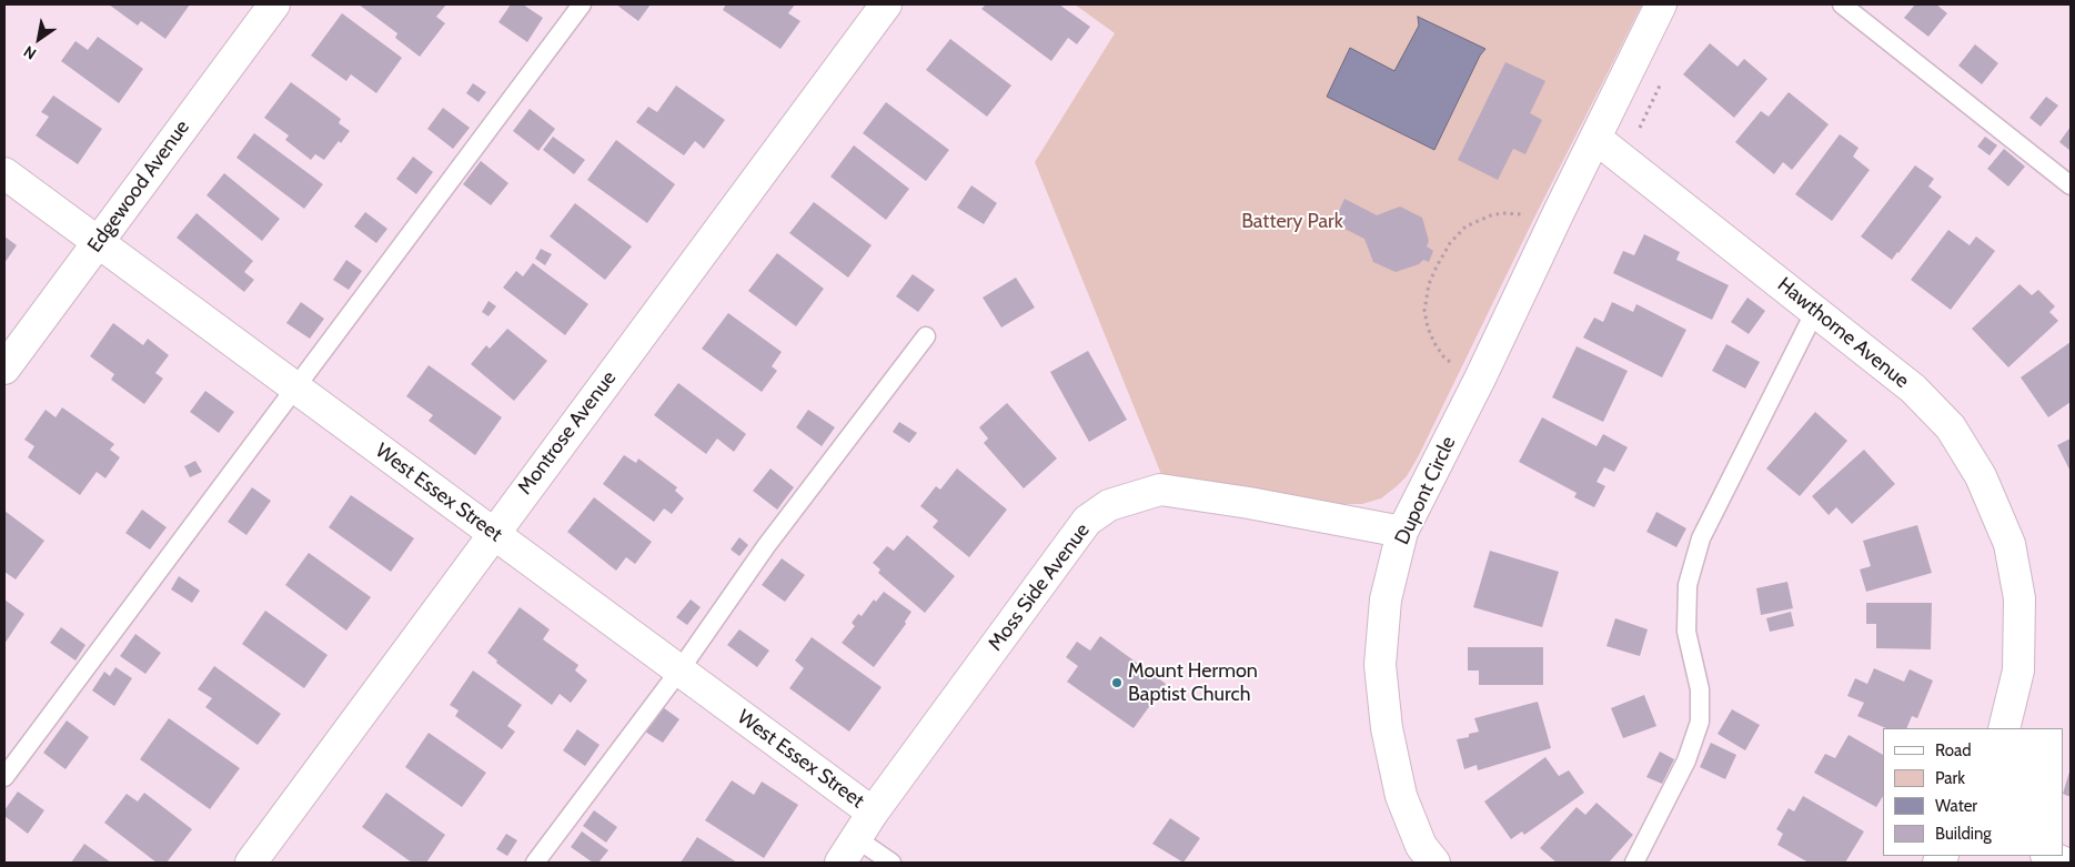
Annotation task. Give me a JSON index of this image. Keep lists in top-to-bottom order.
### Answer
{
  "streets": {
    "street": [
      "Edgewood Avenue",
      "Hawthorne Avenue",
      "Montrose Avenue",
      "Dupont Circle",
      "West Essex Street",
      "Moss Side Avenue"
    ]
  },
  "crossings": [
    ["Edgewood Avenue", "West Essex Street"],
    ["Hawthorne Avenue", "Dupont Circle"],
    ["Montrose Avenue", "West Essex Street"],
    ["Dupont Circle", "Moss Side Avenue"],
    ["West Essex Street", "Moss Side Avenue"]
  ],
  "parks": ["Battery Park"],
  "places": ["Mount Hermon Baptist Church"],
  "legend": [
    "Road",
    "Park",
    "Water",
    "Building"
  ],
  "north": "bottom left"
}
